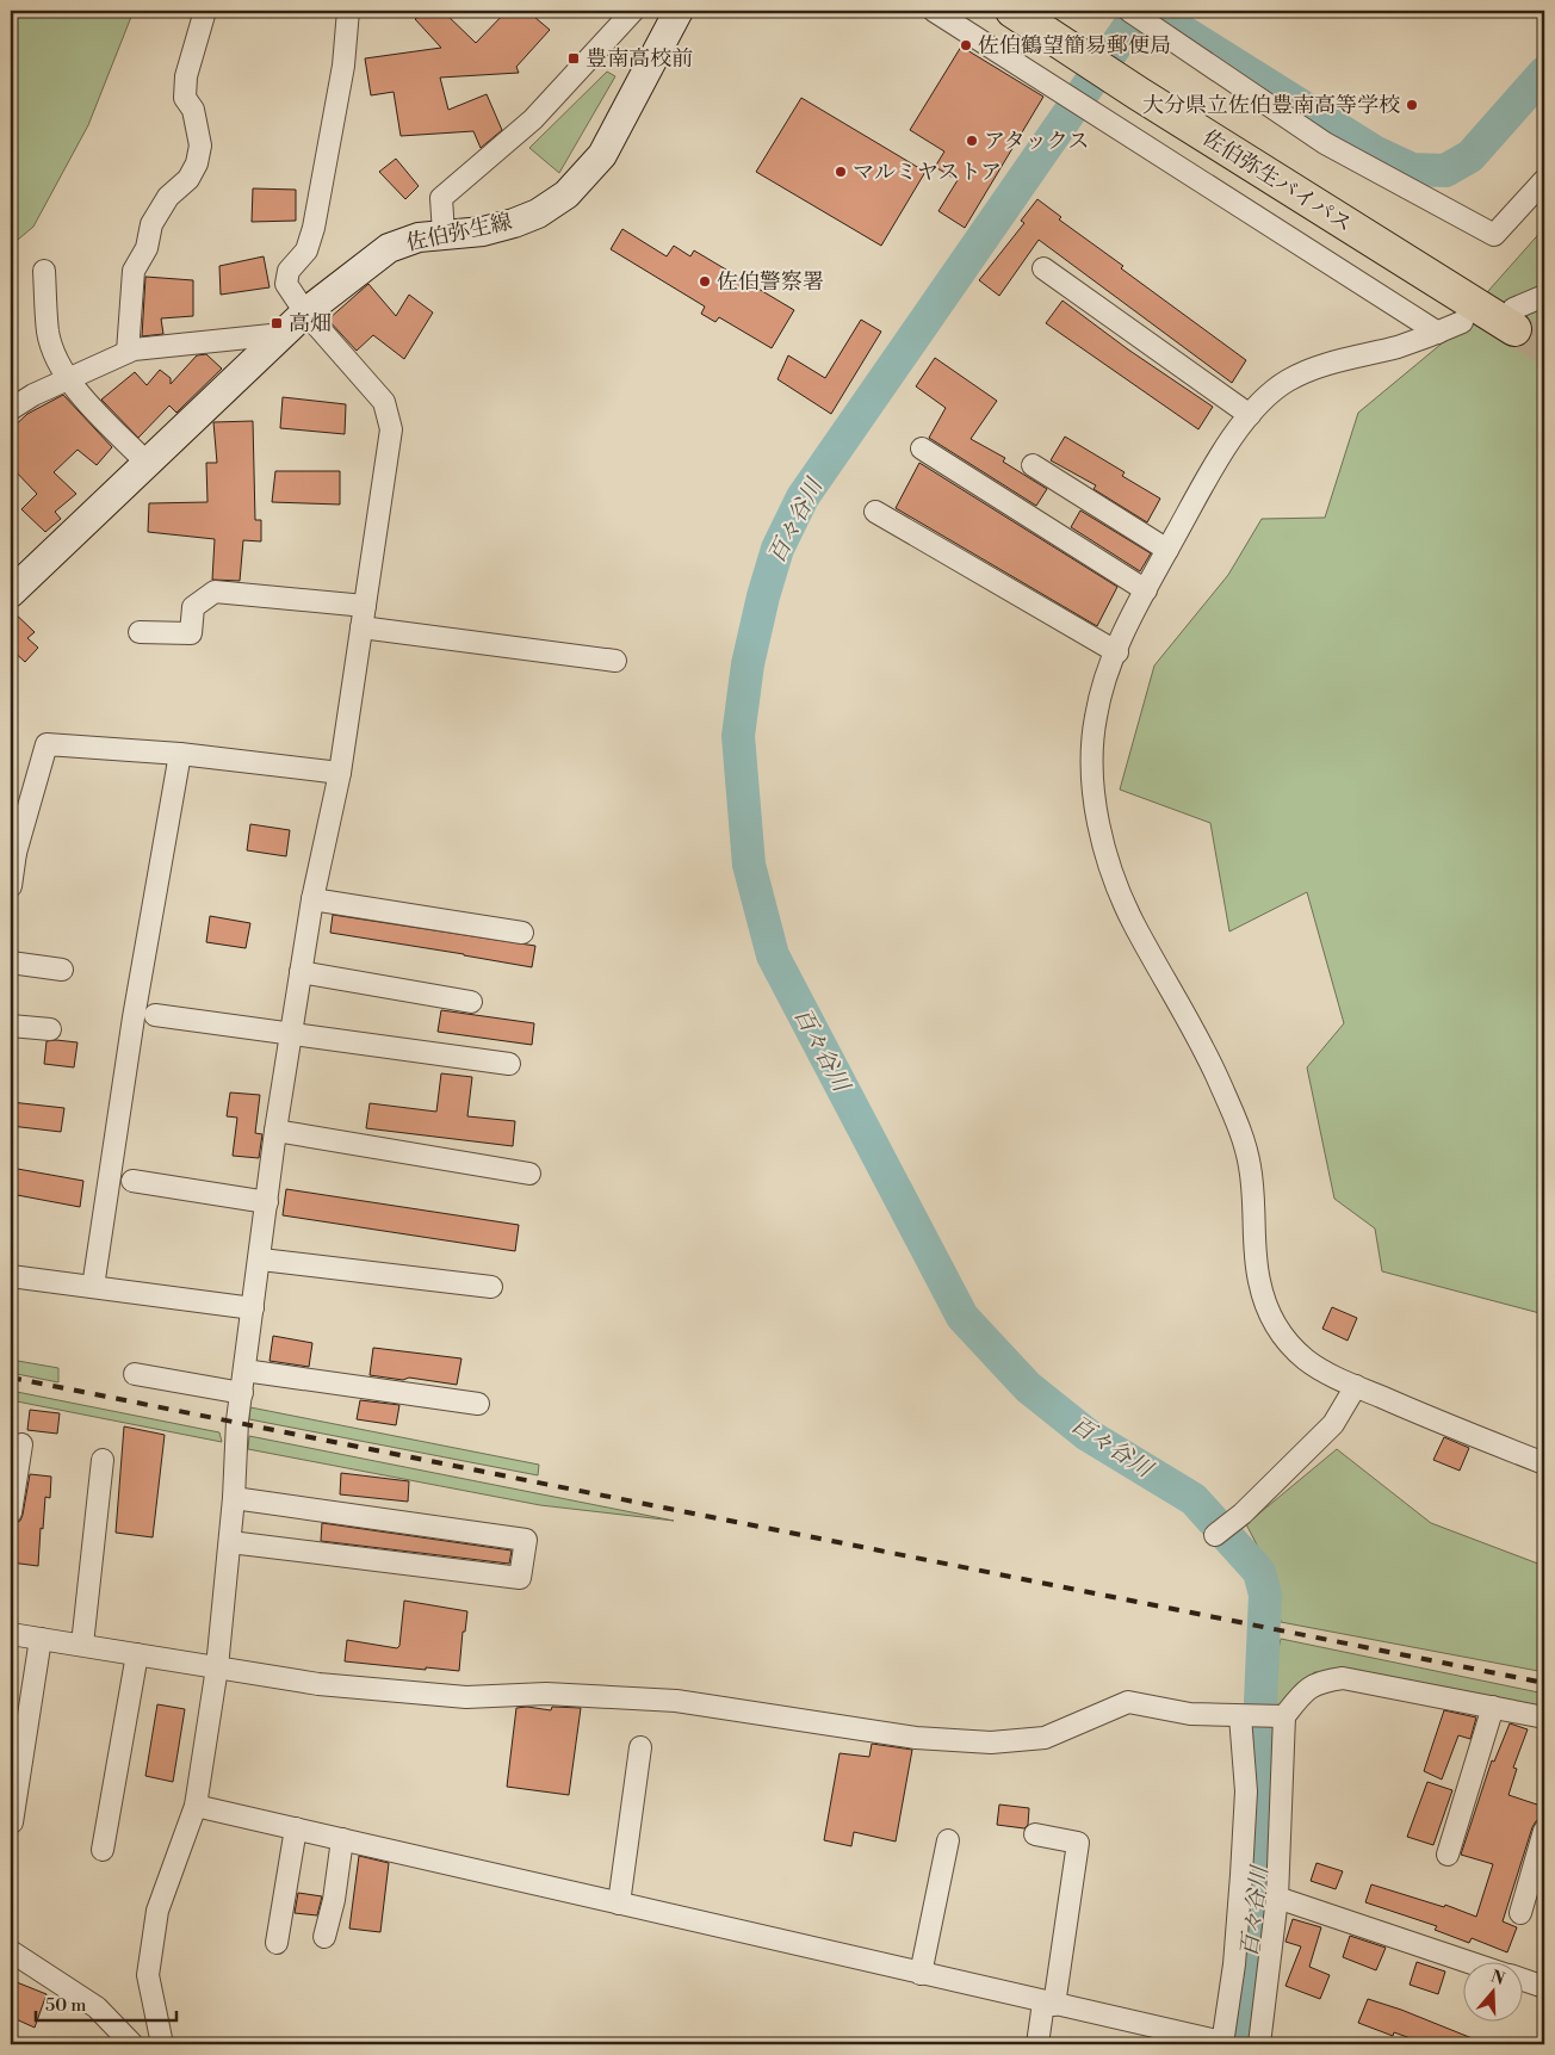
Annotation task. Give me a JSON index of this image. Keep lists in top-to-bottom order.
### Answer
{
  "streets": {
    "highway": ["佐伯弥生バイパス"],
    "main road": ["佐伯弥生線"]
  },
  "water": ["百々谷川"],
  "places": {
    "other": [
      "佐伯鶴望簡易郵便局",
      "大分県立佐伯豊南高等学校",
      "アタックス",
      "マルミヤストア",
      "佐伯警察署"
    ],
    "transit": ["豊南高校前", "高畑"]
  },
  "scale_bar": "50 m",
  "north": "top"
}
